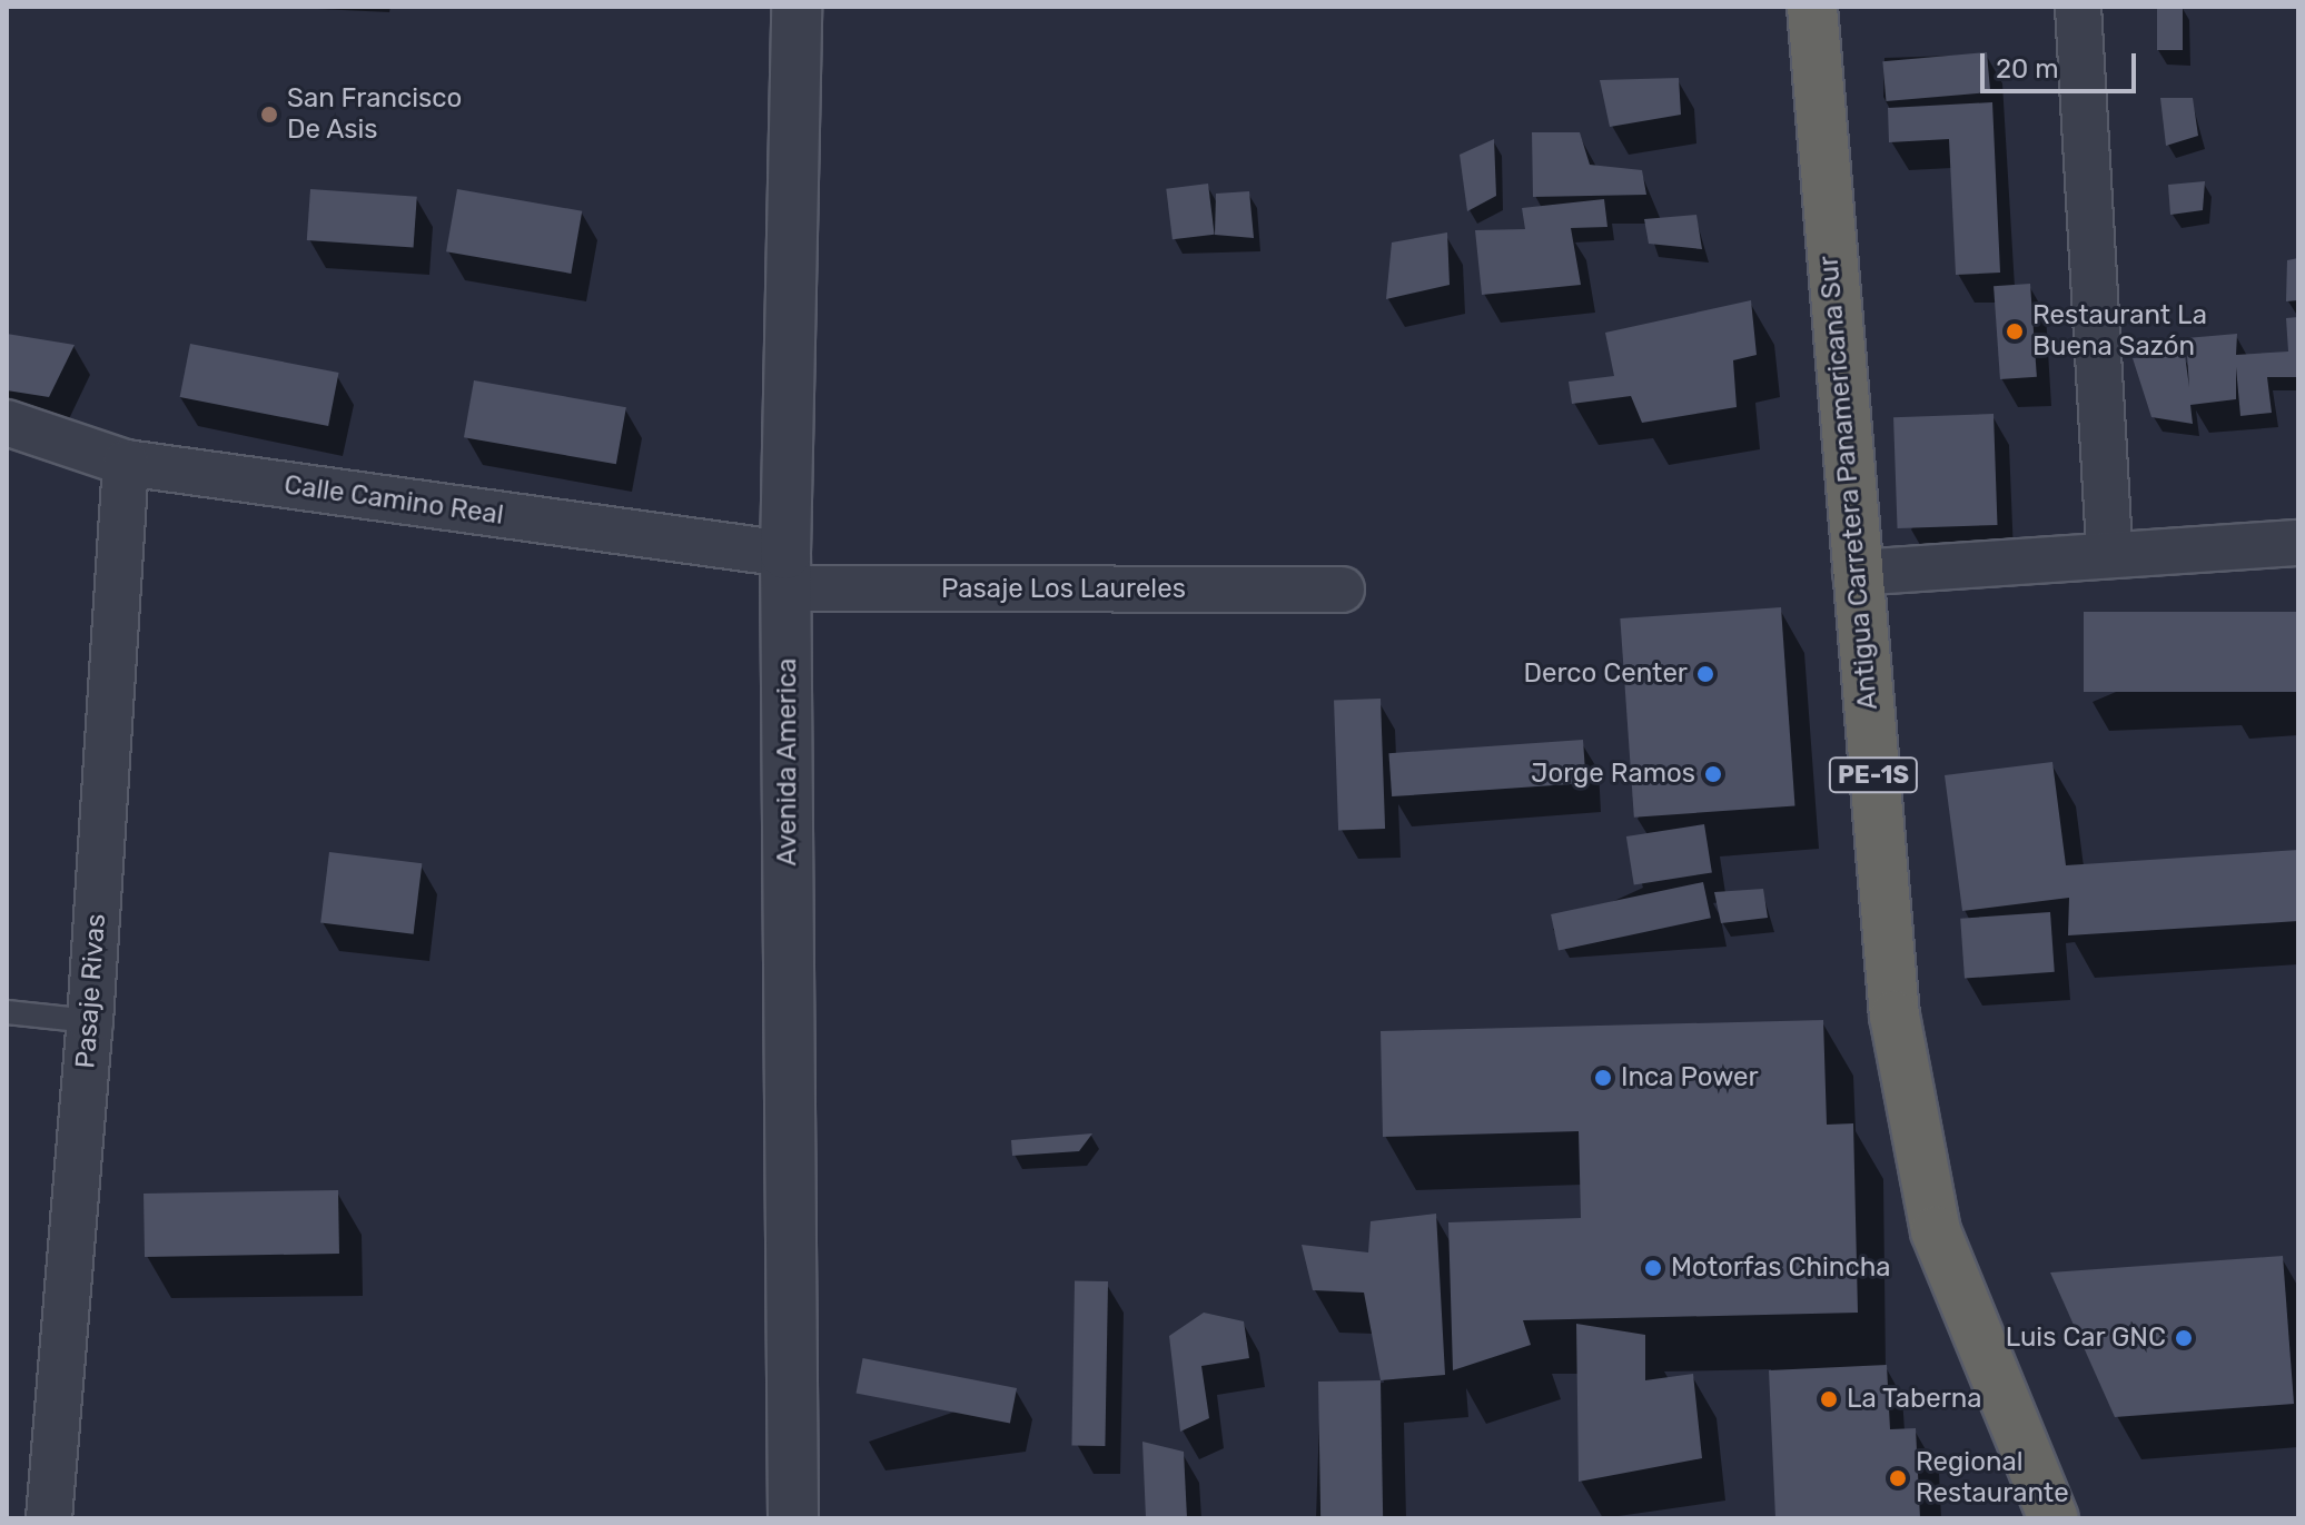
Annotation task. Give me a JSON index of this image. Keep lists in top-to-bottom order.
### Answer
{
  "streets": {
    "highway": ["Antigua Carretera Panamericana Sur", "PE-1S"],
    "street": [
      "Calle Camino Real",
      "Pasaje Los Laureles",
      "Avenida America",
      "Pasaje Rivas"
    ]
  },
  "crossings": [
    ["Calle Camino Real", "Pasaje Los Laureles"],
    ["Calle Camino Real", "Avenida America"],
    ["Calle Camino Real", "Pasaje Rivas"],
    ["Pasaje Los Laureles", "Avenida America"]
  ],
  "places": [
    "San Francisco De Asis",
    "Restaurant La Buena Sazón",
    "Derco Center",
    "Jorge Ramos",
    "Inca Power",
    "Motorfas Chincha",
    "Luis Car GNC",
    "La Taberna",
    "Regional Restaurante"
  ],
  "scale_bar": "20 m"
}
